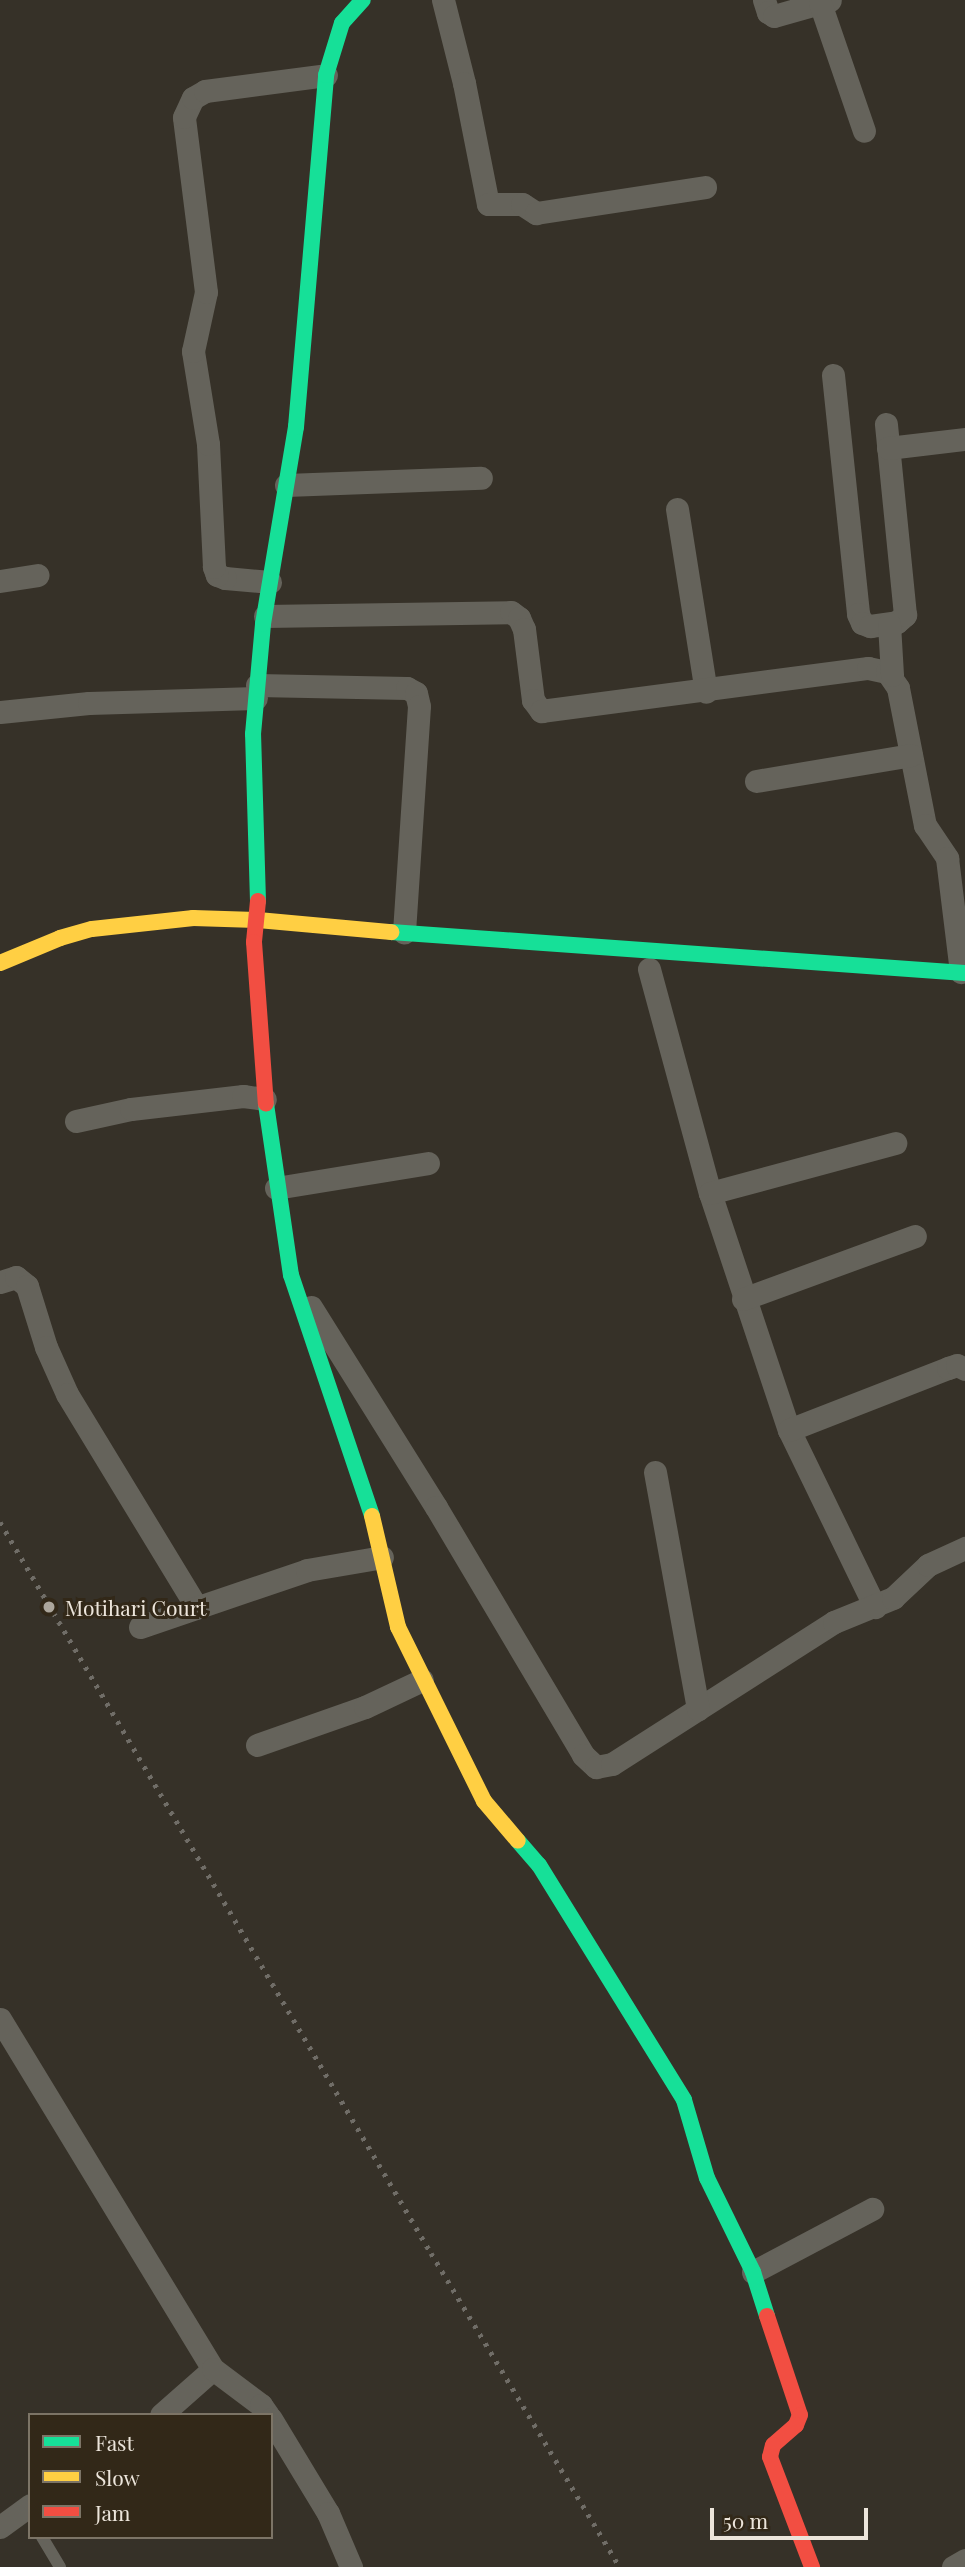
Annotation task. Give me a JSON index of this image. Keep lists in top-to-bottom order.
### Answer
{
  "places": ["Motihari Court"],
  "legend": ["Fast", "Slow", "Jam"],
  "scale_bar": "50 m"
}
